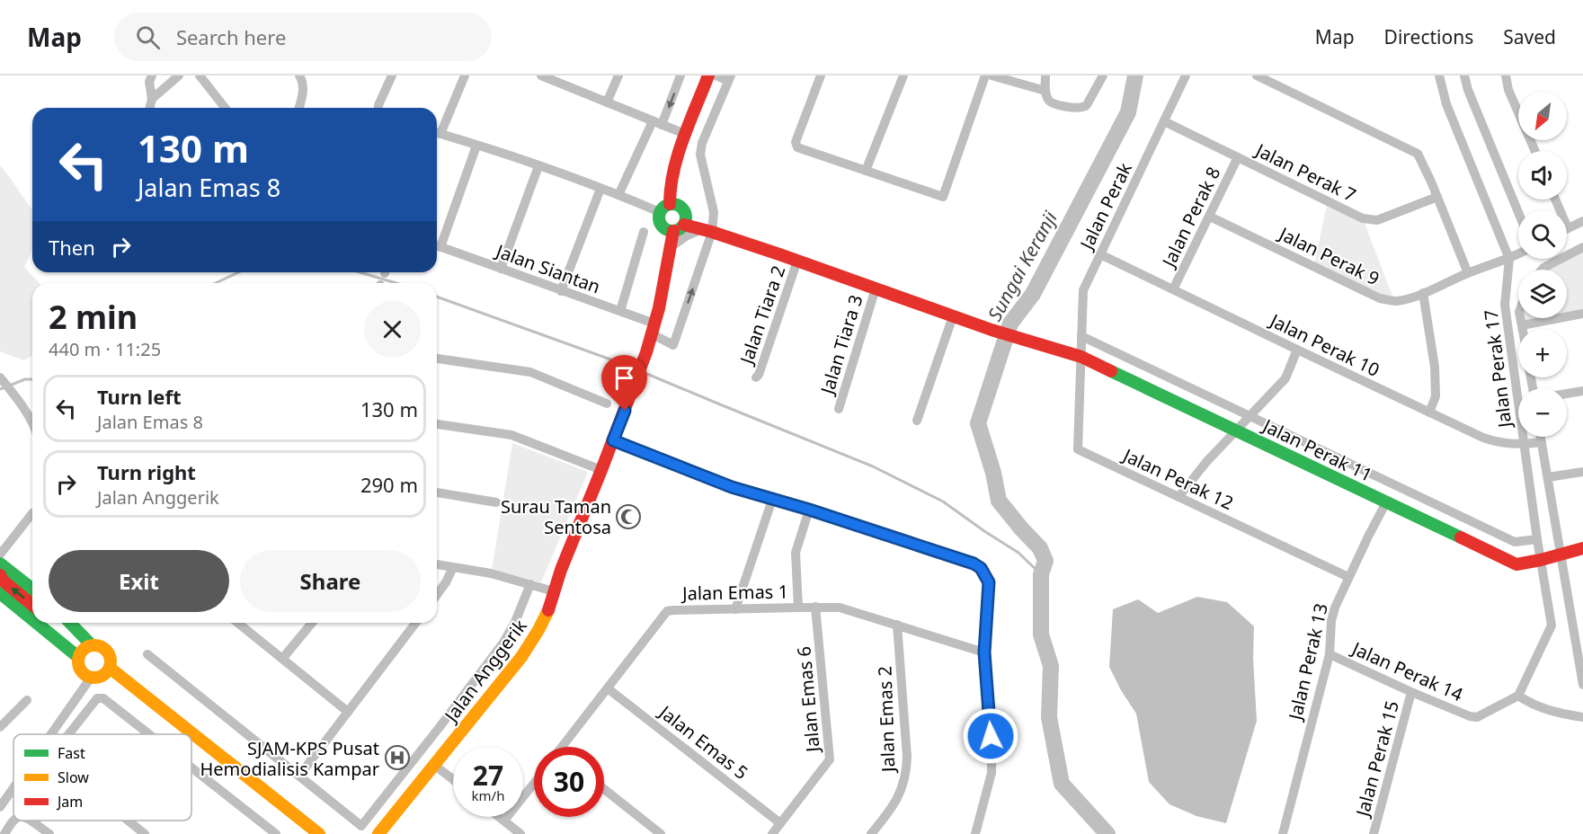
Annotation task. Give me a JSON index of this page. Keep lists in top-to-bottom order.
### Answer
{
  "streets": {
    "street": [
      "Jalan Perak 7",
      "Jalan Perak",
      "Jalan Perak 8",
      "Jalan Perak 9",
      "Jalan Siantan",
      "Jalan Tiara 2",
      "Jalan Tiara 3",
      "Jalan Perak 10",
      "Jalan Perak 17",
      "Jalan Perak 11",
      "Jalan Perak 12",
      "Jalan Emas 1",
      "Jalan Perak 13",
      "Jalan Anggerik",
      "Jalan Perak 14",
      "Jalan Emas 6",
      "Jalan Emas 2",
      "Jalan Emas 5",
      "Jalan Perak 15"
    ]
  },
  "crossings": [
    ["Jalan Perak 7", "Jalan Perak"],
    ["Jalan Perak 7", "Jalan Perak 8"],
    ["Jalan Perak", "Jalan Perak 10"],
    ["Jalan Perak", "Jalan Perak 11"],
    ["Jalan Perak", "Jalan Perak 12"],
    ["Jalan Perak 8", "Jalan Perak 9"],
    ["Jalan Perak 8", "Jalan Perak 10"],
    ["Jalan Perak 9", "Jalan Perak 17"],
    ["Jalan Siantan", "Jalan Perak 11"],
    ["Jalan Siantan", "Jalan Anggerik"],
    ["Jalan Tiara 2", "Jalan Perak 11"],
    ["Jalan Tiara 3", "Jalan Perak 11"],
    ["Jalan Perak 10", "Jalan Perak 17"],
    ["Jalan Perak 17", "Jalan Perak 11"],
    ["Jalan Perak 11", "Jalan Perak 12"],
    ["Jalan Perak 11", "Jalan Perak 13"],
    ["Jalan Perak 11", "Jalan Anggerik"],
    ["Jalan Perak 12", "Jalan Perak 13"],
    ["Jalan Emas 1", "Jalan Emas 6"],
    ["Jalan Emas 1", "Jalan Emas 2"],
    ["Jalan Emas 1", "Jalan Emas 5"],
    ["Jalan Perak 13", "Jalan Perak 14"],
    ["Jalan Perak 14", "Jalan Perak 15"],
    ["Jalan Emas 6", "Jalan Emas 5"]
  ],
  "water": ["Sungai Keranji"],
  "places": {
    "mosque": ["Surau Taman Sentosa"],
    "hospital": ["SJAM-KPS Pusat Hemodialisis Kampar"]
  },
  "legend": ["Fast", "Slow", "Jam"],
  "north": "bottom left",
  "page": {
    "header": "Map",
    "search": "Search here",
    "nav": ["Map", "Directions", "Saved"],
    "map_buttons": ["+", "−"],
    "turn": ["130 m", "Jalan Emas 8"],
    "then": "Then",
    "heading": ["2 min", "440 m · 11:25"],
    "list": [
      {
        "name": "Turn left",
        "note": "Jalan Emas 8",
        "value": "130 m"
      },
      {
        "name": "Turn right",
        "note": "Jalan Anggerik",
        "value": "290 m"
      }
    ],
    "buttons": ["Exit", "Share"],
    "speed": "27 km/h",
    "limit": "30"
  }
}
